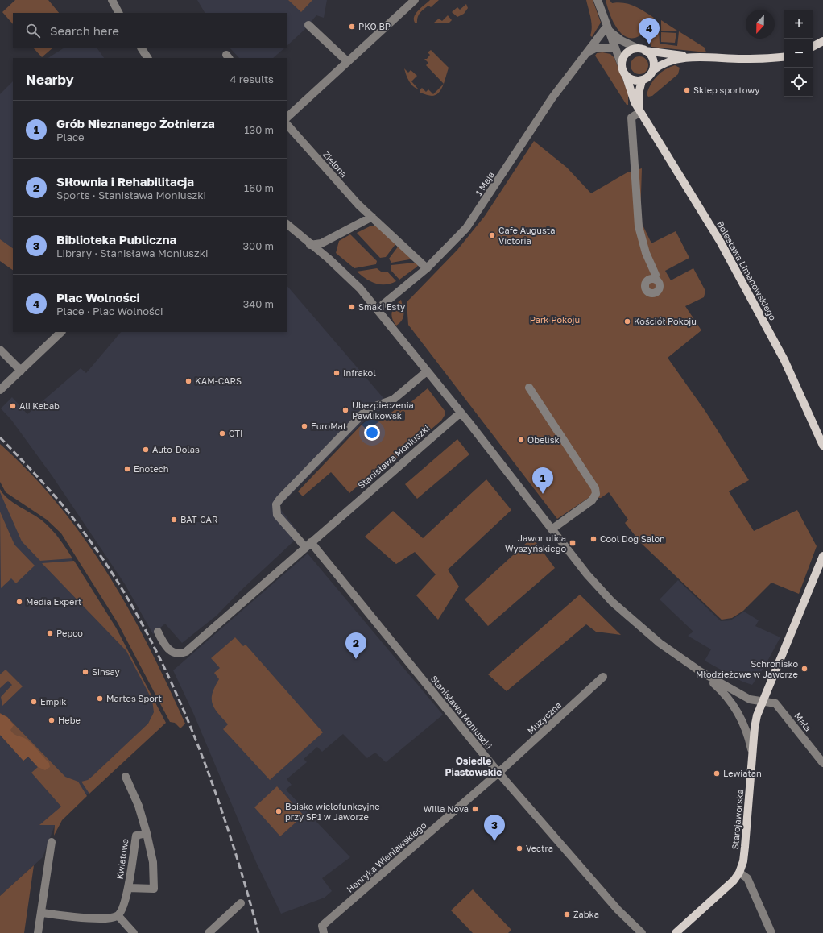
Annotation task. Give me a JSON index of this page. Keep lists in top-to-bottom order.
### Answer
{
  "streets": {
    "main road": ["Bolesława Limanowskiego", "Starojaworska"],
    "street": [
      "Zielona",
      "1 Maja",
      "Stanisława Moniuszki",
      "Muzyczna",
      "Mała",
      "Henryka Wieniawskiego",
      "Kwiatowa"
    ]
  },
  "crossings": [
    ["Zielona", "1 Maja"],
    ["Stanisława Moniuszki", "Muzyczna"],
    ["Stanisława Moniuszki", "Henryka Wieniawskiego"],
    ["Muzyczna", "Henryka Wieniawskiego"],
    ["Mała", "Starojaworska"]
  ],
  "districts": ["Osiedle Piastowskie"],
  "parks": ["Park Pokoju"],
  "places": {
    "other": [
      "PKO BP",
      "Sklep sportowy",
      "Cafe Augusta Victoria",
      "Smaki Esty",
      "Kościół Pokoju",
      "Infrakol",
      "KAM-CARS",
      "Ali Kebab",
      "Ubezpieczenia Pawlikowski",
      "EuroMat",
      "CTI",
      "Obelisk",
      "Auto-Dolas",
      "Enotech",
      "BAT-CAR",
      "Cool Dog Salon",
      "Media Expert",
      "Pepco",
      "Schronisko Młodzieżowe w Jaworze",
      "Sinsay",
      "Martes Sport",
      "Empik",
      "Hebe",
      "Lewiatan",
      "Willa Nova",
      "Boisko wielofunkcyjne przy SP1 w Jaworze",
      "Vectra",
      "Żabka"
    ],
    "transit": ["Jawor ulica Wyszyńskiego"]
  },
  "north": "bottom",
  "page": {
    "map_buttons": ["+", "−"],
    "search": "Search here",
    "pins": [
      "4",
      "1",
      "2",
      "3"
    ],
    "heading": ["Nearby", "4 results"],
    "list": [
      {
        "mark": "1",
        "name": "Grób Nieznanego Żołnierza",
        "note": "Place",
        "value": "130 m"
      },
      {
        "mark": "2",
        "name": "SIłownia i Rehabilitacja",
        "note": "Sports · Stanisława Moniuszki",
        "value": "160 m"
      },
      {
        "mark": "3",
        "name": "Biblioteka Publiczna",
        "note": "Library · Stanisława Moniuszki",
        "value": "300 m"
      },
      {
        "mark": "4",
        "name": "Plac Wolności",
        "note": "Place · Plac Wolności",
        "value": "340 m"
      }
    ]
  }
}
